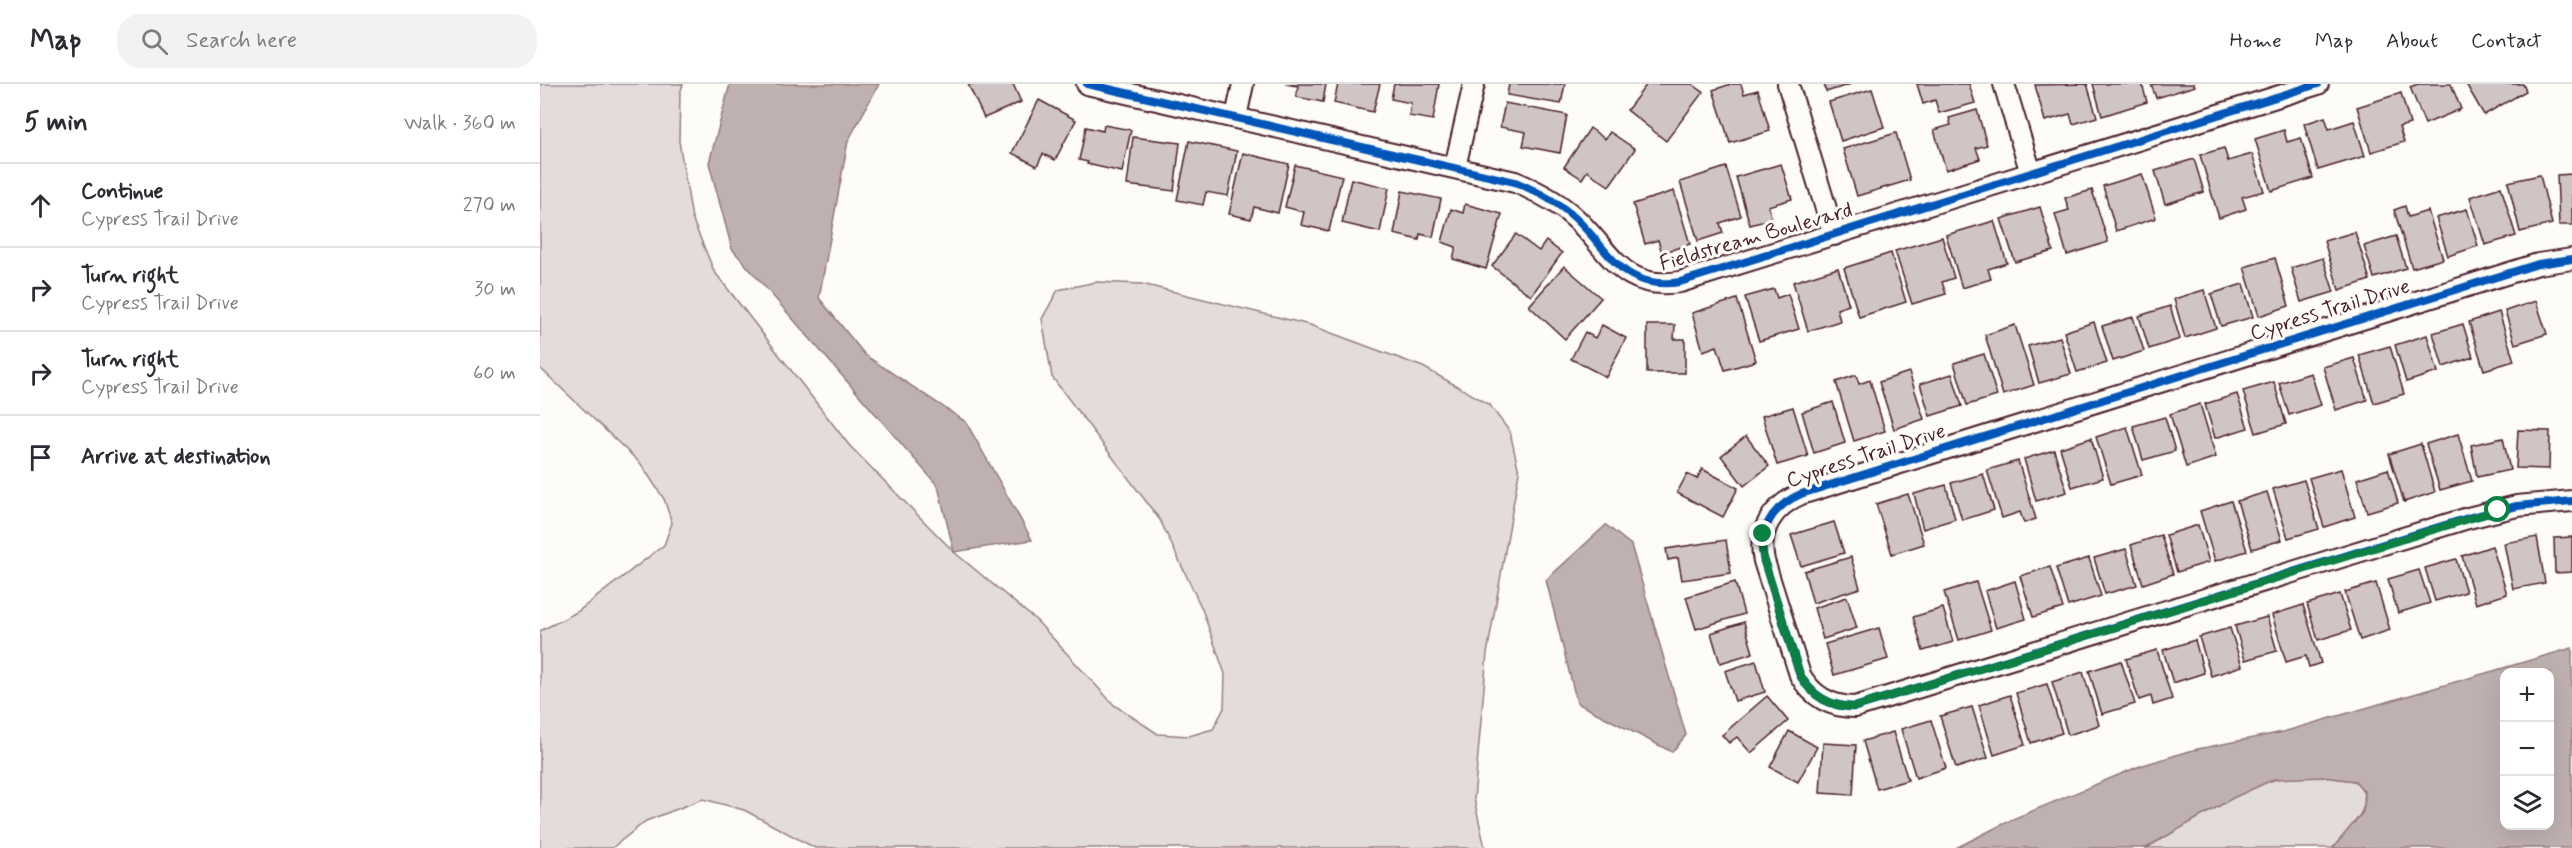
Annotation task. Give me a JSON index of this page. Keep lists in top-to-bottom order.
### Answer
{
  "streets": {
    "street": ["Fieldstream Boulevard", "Cypress Trail Drive"]
  },
  "page": {
    "header": "Map",
    "search": "Search here",
    "nav": [
      "Home",
      "Map",
      "About",
      "Contact"
    ],
    "heading": ["5 min", "Walk · 360 m"],
    "list": [
      ["Continue", "Cypress Trail Drive", "270 m"],
      ["Turn right", "Cypress Trail Drive", "30 m"],
      ["Turn right", "Cypress Trail Drive", "60 m"],
      "Arrive at destination"
    ],
    "map_buttons": ["+", "−"]
  }
}
